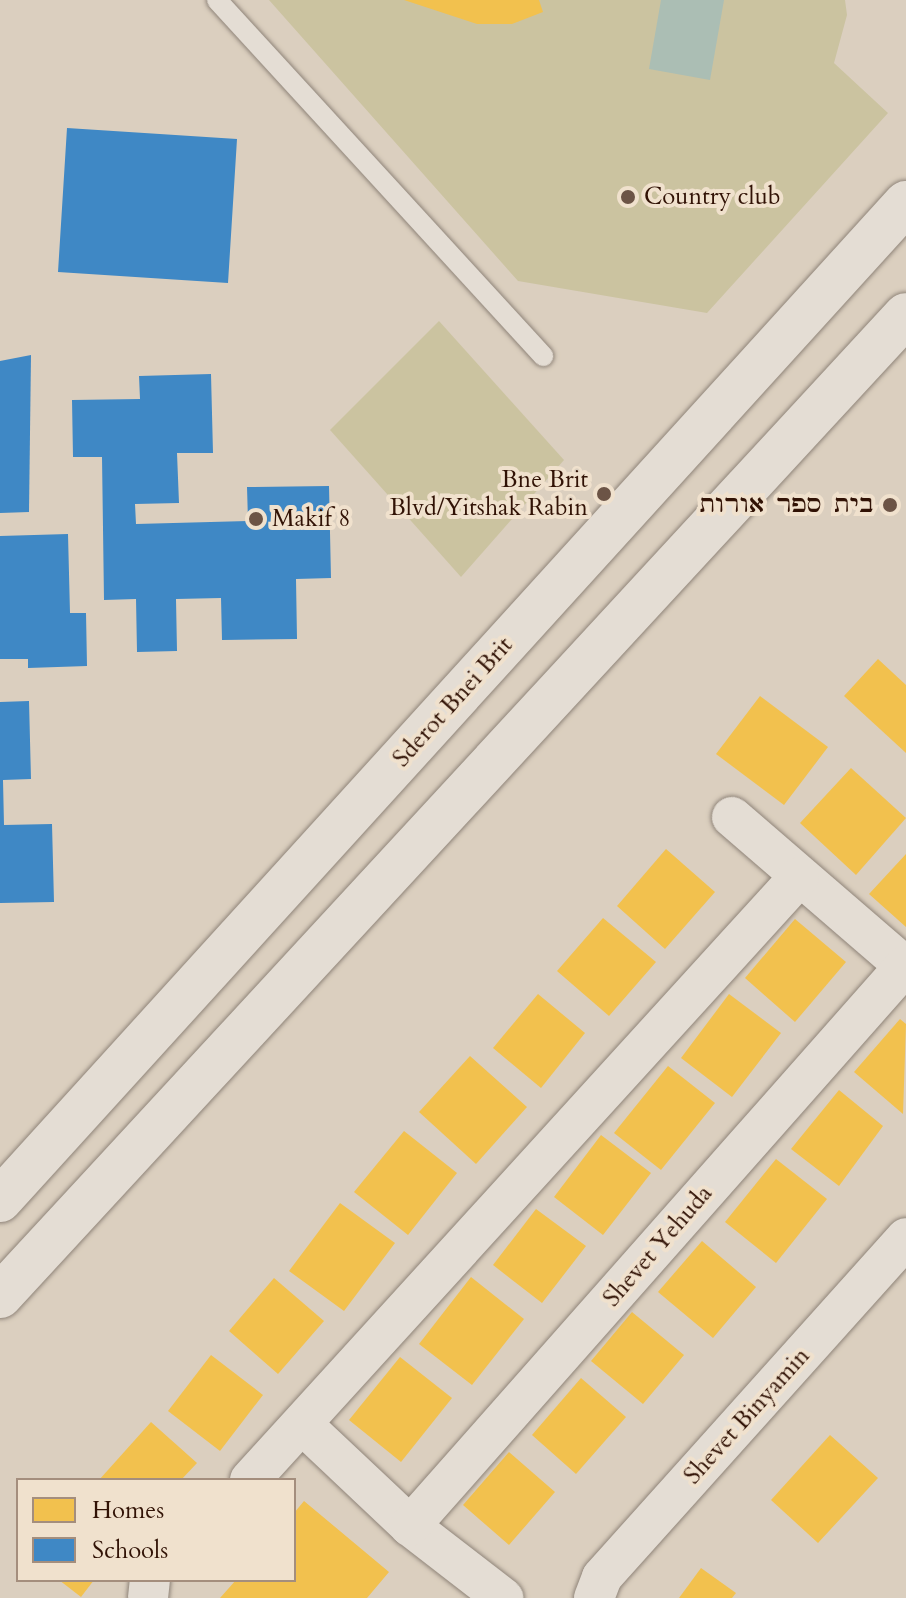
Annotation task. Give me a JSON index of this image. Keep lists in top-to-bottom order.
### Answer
{
  "streets": {
    "main road": ["Sderot Bnei Brit"],
    "street": ["Shevet Yehuda", "Shevet Binyamin"]
  },
  "places": [
    "Country club",
    "Bne Brit Blvd/Yitshak Rabin",
    "בית ספר אורות",
    "Makif 8"
  ],
  "legend": ["Homes", "Schools"]
}
